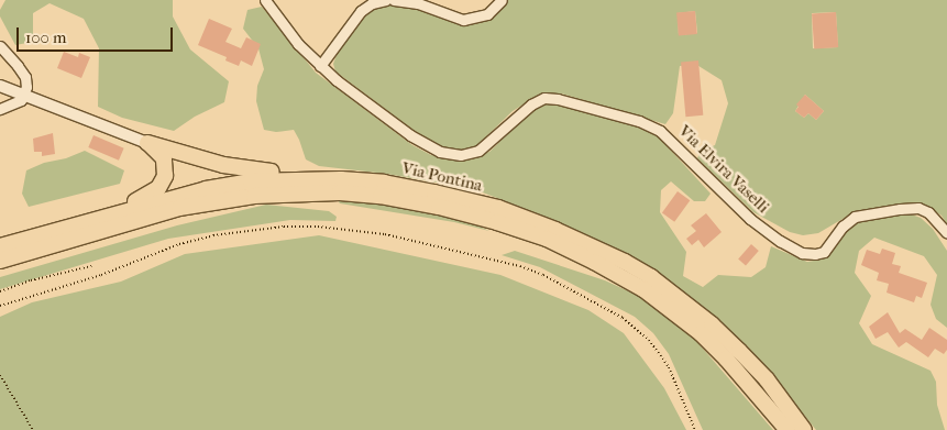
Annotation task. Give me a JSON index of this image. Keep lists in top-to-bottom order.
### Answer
{
  "streets": {
    "highway": ["Via Pontina"],
    "street": ["Via Elvira Vaselli"]
  },
  "scale_bar": "100 m"
}
